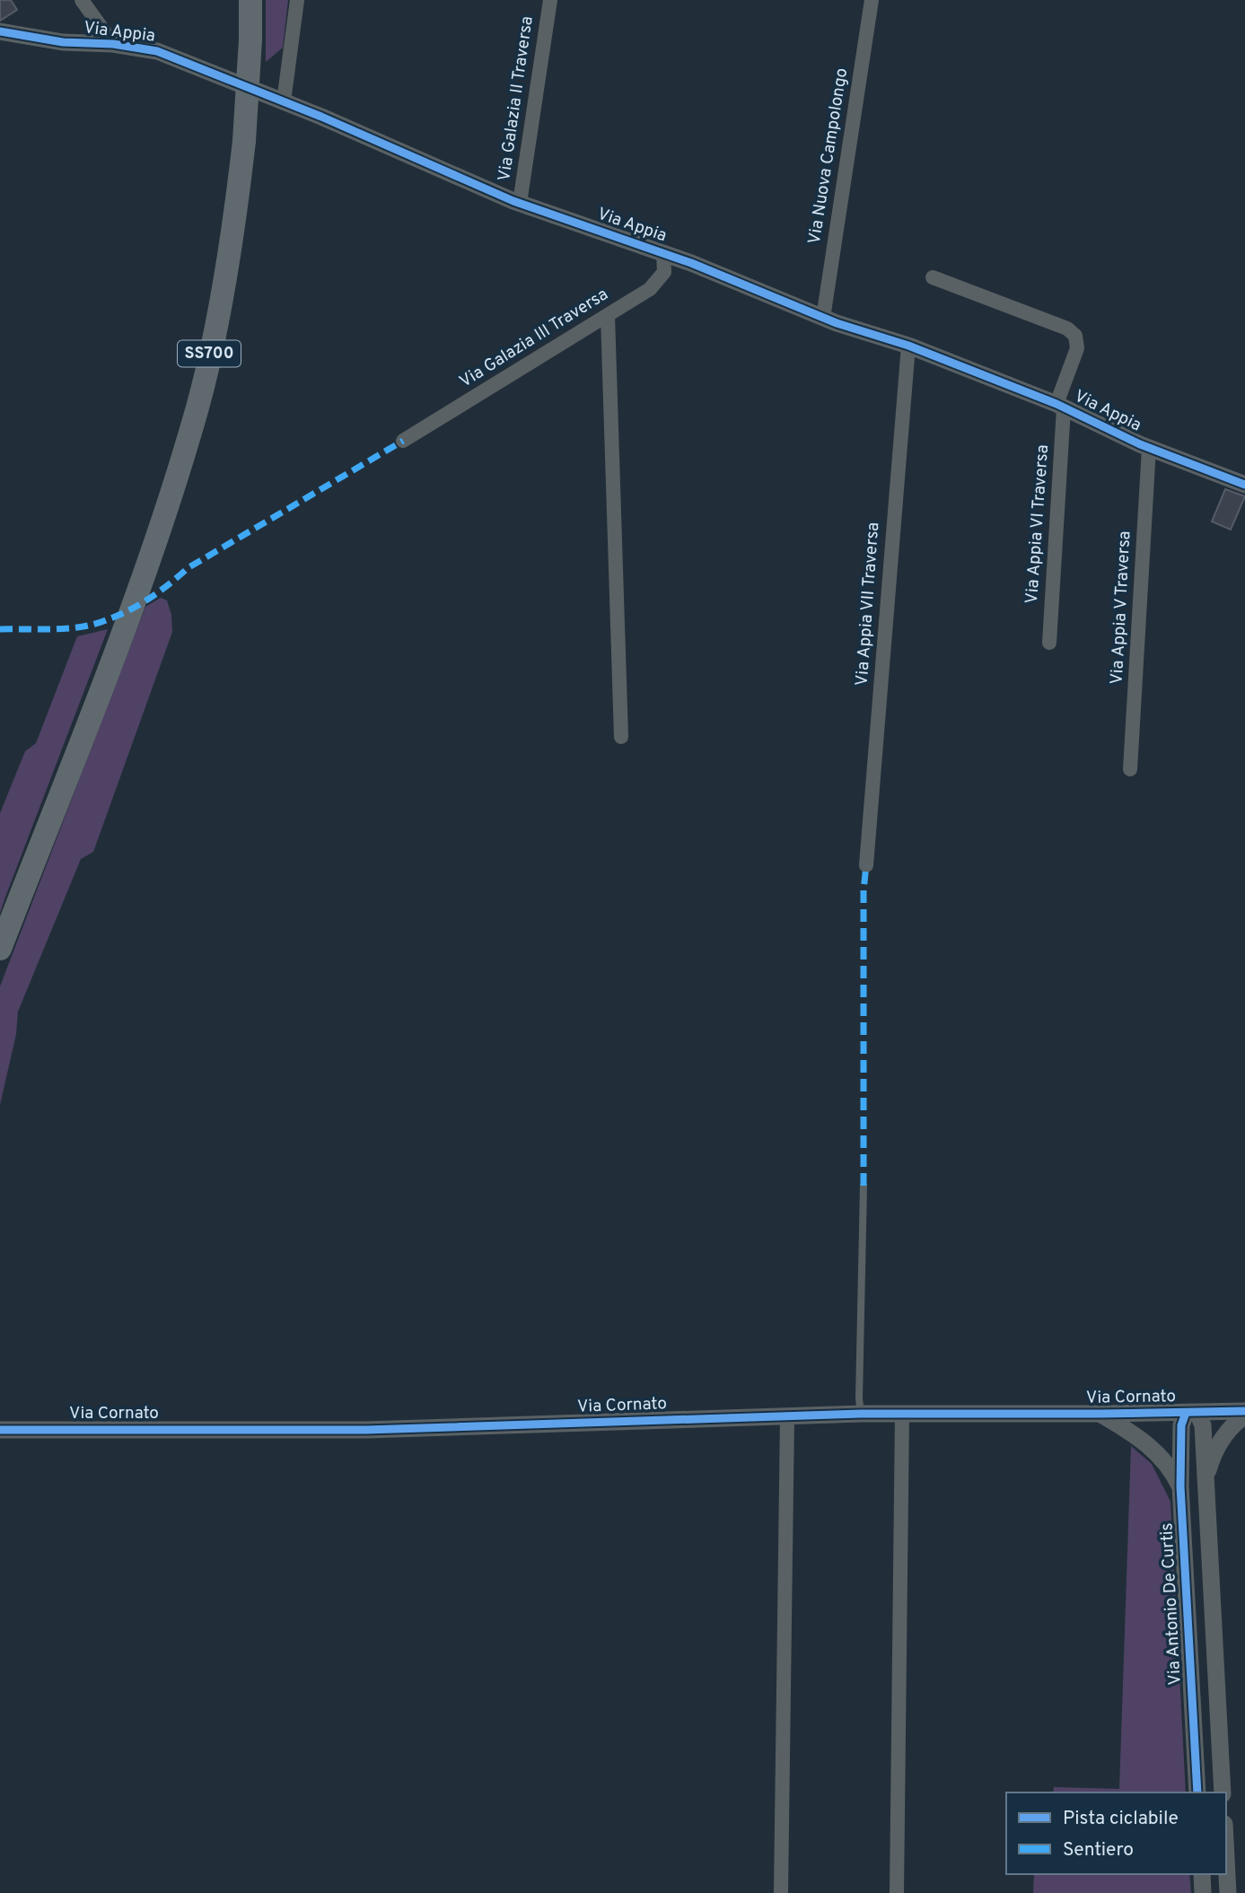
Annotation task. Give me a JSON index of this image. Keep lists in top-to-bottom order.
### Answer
{
  "streets": {
    "highway": ["SS700"],
    "street": [
      "Via Appia",
      "Via Galazia II Traversa",
      "Via Nuova Campolongo",
      "Via Galazia III Traversa",
      "Via Appia VI Traversa",
      "Via Appia VII Traversa",
      "Via Appia V Traversa",
      "Via Cornato",
      "Via Antonio De Curtis"
    ]
  },
  "crossings": [
    ["Via Appia", "Via Galazia II Traversa"],
    ["Via Appia", "Via Nuova Campolongo"],
    ["Via Appia", "Via Galazia III Traversa"],
    ["Via Appia", "Via Appia VI Traversa"],
    ["Via Appia", "Via Appia VII Traversa"],
    ["Via Appia", "Via Appia V Traversa"],
    ["Via Cornato", "Via Antonio De Curtis"]
  ],
  "legend": ["Pista ciclabile", "Sentiero"]
}
